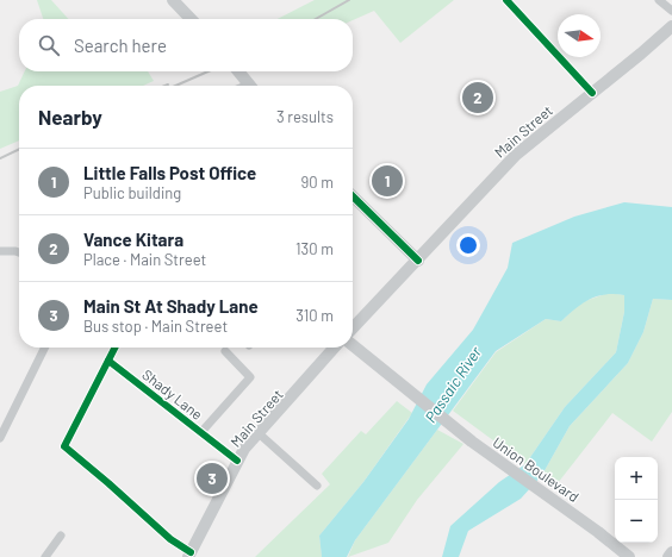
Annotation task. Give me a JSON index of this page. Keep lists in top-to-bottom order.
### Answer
{
  "streets": {
    "main road": ["Main Street", "Union Boulevard"],
    "street": ["Shady Lane"]
  },
  "crossings": [
    ["Main Street", "Shady Lane"]
  ],
  "water": ["Passaic River"],
  "north": "right",
  "page": {
    "search": "Search here",
    "pins": ["2", "1", "3"],
    "heading": ["Nearby", "3 results"],
    "list": [
      {
        "mark": "1",
        "name": "Little Falls Post Office",
        "note": "Public building",
        "value": "90 m"
      },
      {
        "mark": "2",
        "name": "Vance Kitara",
        "note": "Place · Main Street",
        "value": "130 m"
      },
      {
        "mark": "3",
        "name": "Main St At Shady Lane",
        "note": "Bus stop · Main Street",
        "value": "310 m"
      }
    ],
    "map_buttons": ["+", "−"]
  }
}
